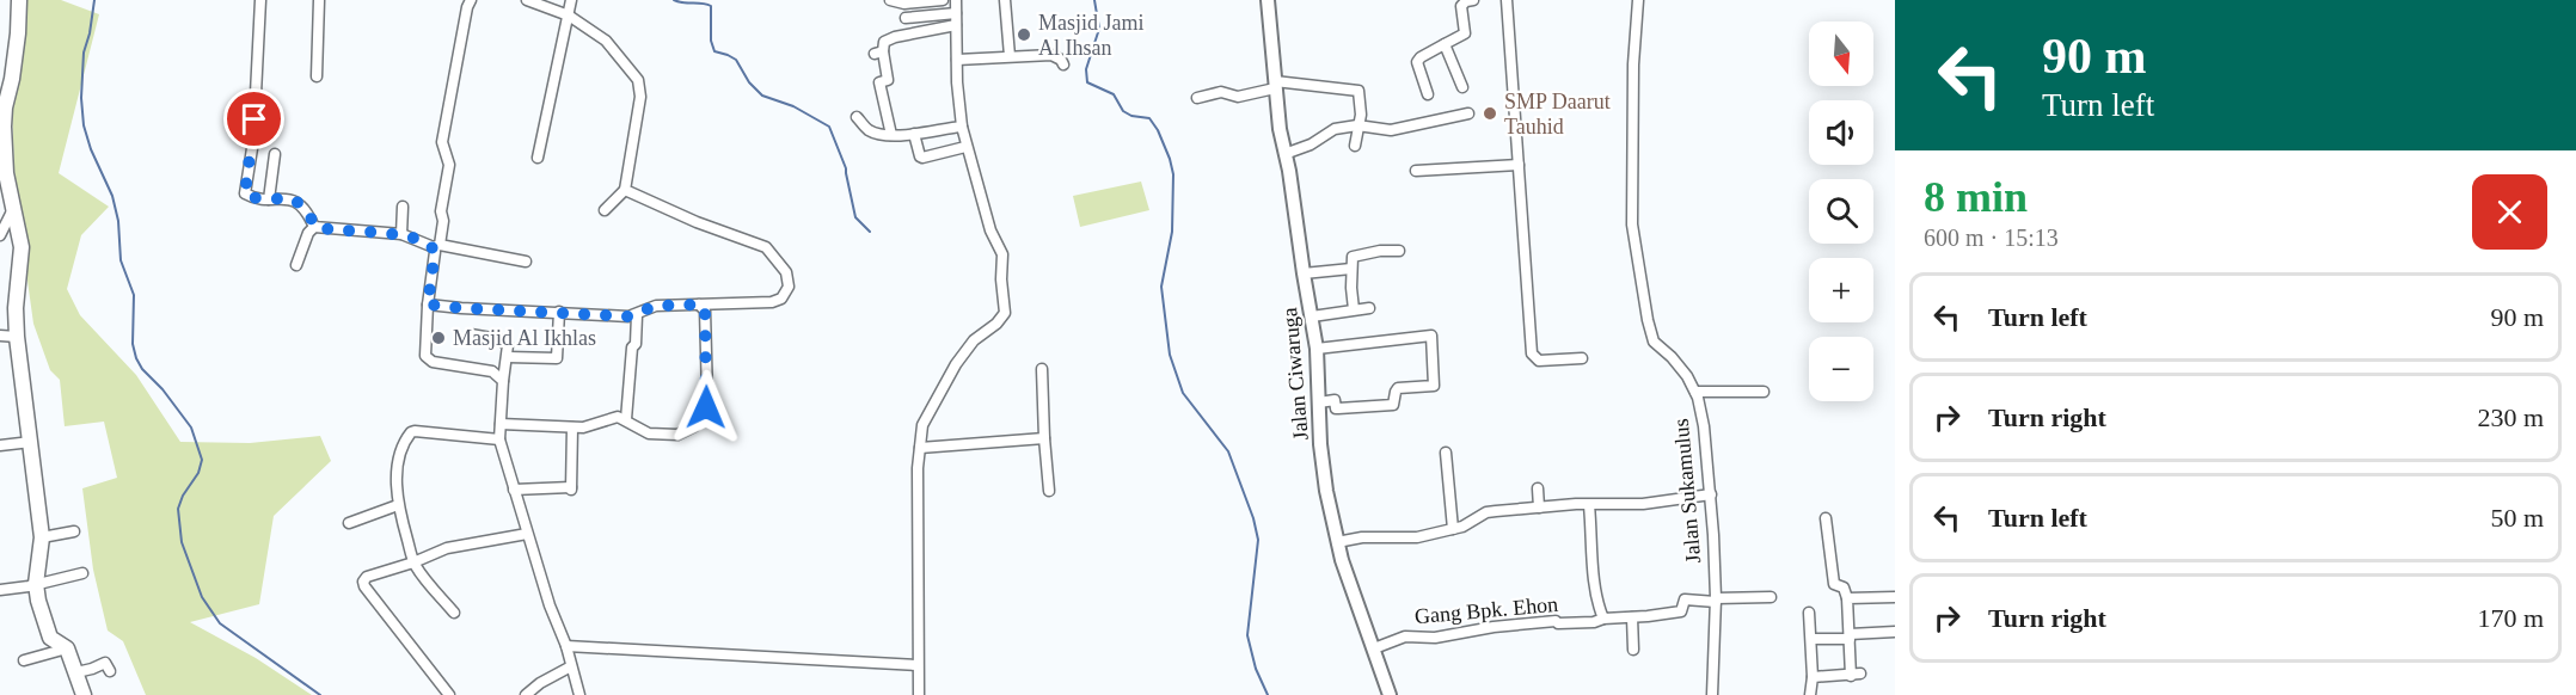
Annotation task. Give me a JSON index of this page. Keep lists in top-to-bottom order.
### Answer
{
  "streets": {
    "street": ["Jalan Ciwaruga", "Jalan Sukamulus", "Gang Bpk. Ehon"]
  },
  "crossings": [
    ["Jalan Ciwaruga", "Gang Bpk. Ehon"],
    ["Jalan Sukamulus", "Gang Bpk. Ehon"]
  ],
  "places": ["Masjid Jami Al Ihsan", "SMP Daarut Tauhid", "Masjid Al Ikhlas"],
  "north": "bottom",
  "page": {
    "turn": ["90 m", "Turn left"],
    "map_buttons": ["+", "−"],
    "heading": ["8 min", "600 m · 15:13"],
    "list": [
      {
        "name": "Turn left",
        "value": "90 m"
      },
      {
        "name": "Turn right",
        "value": "230 m"
      },
      {
        "name": "Turn left",
        "value": "50 m"
      },
      {
        "name": "Turn right",
        "value": "170 m"
      }
    ]
  }
}
